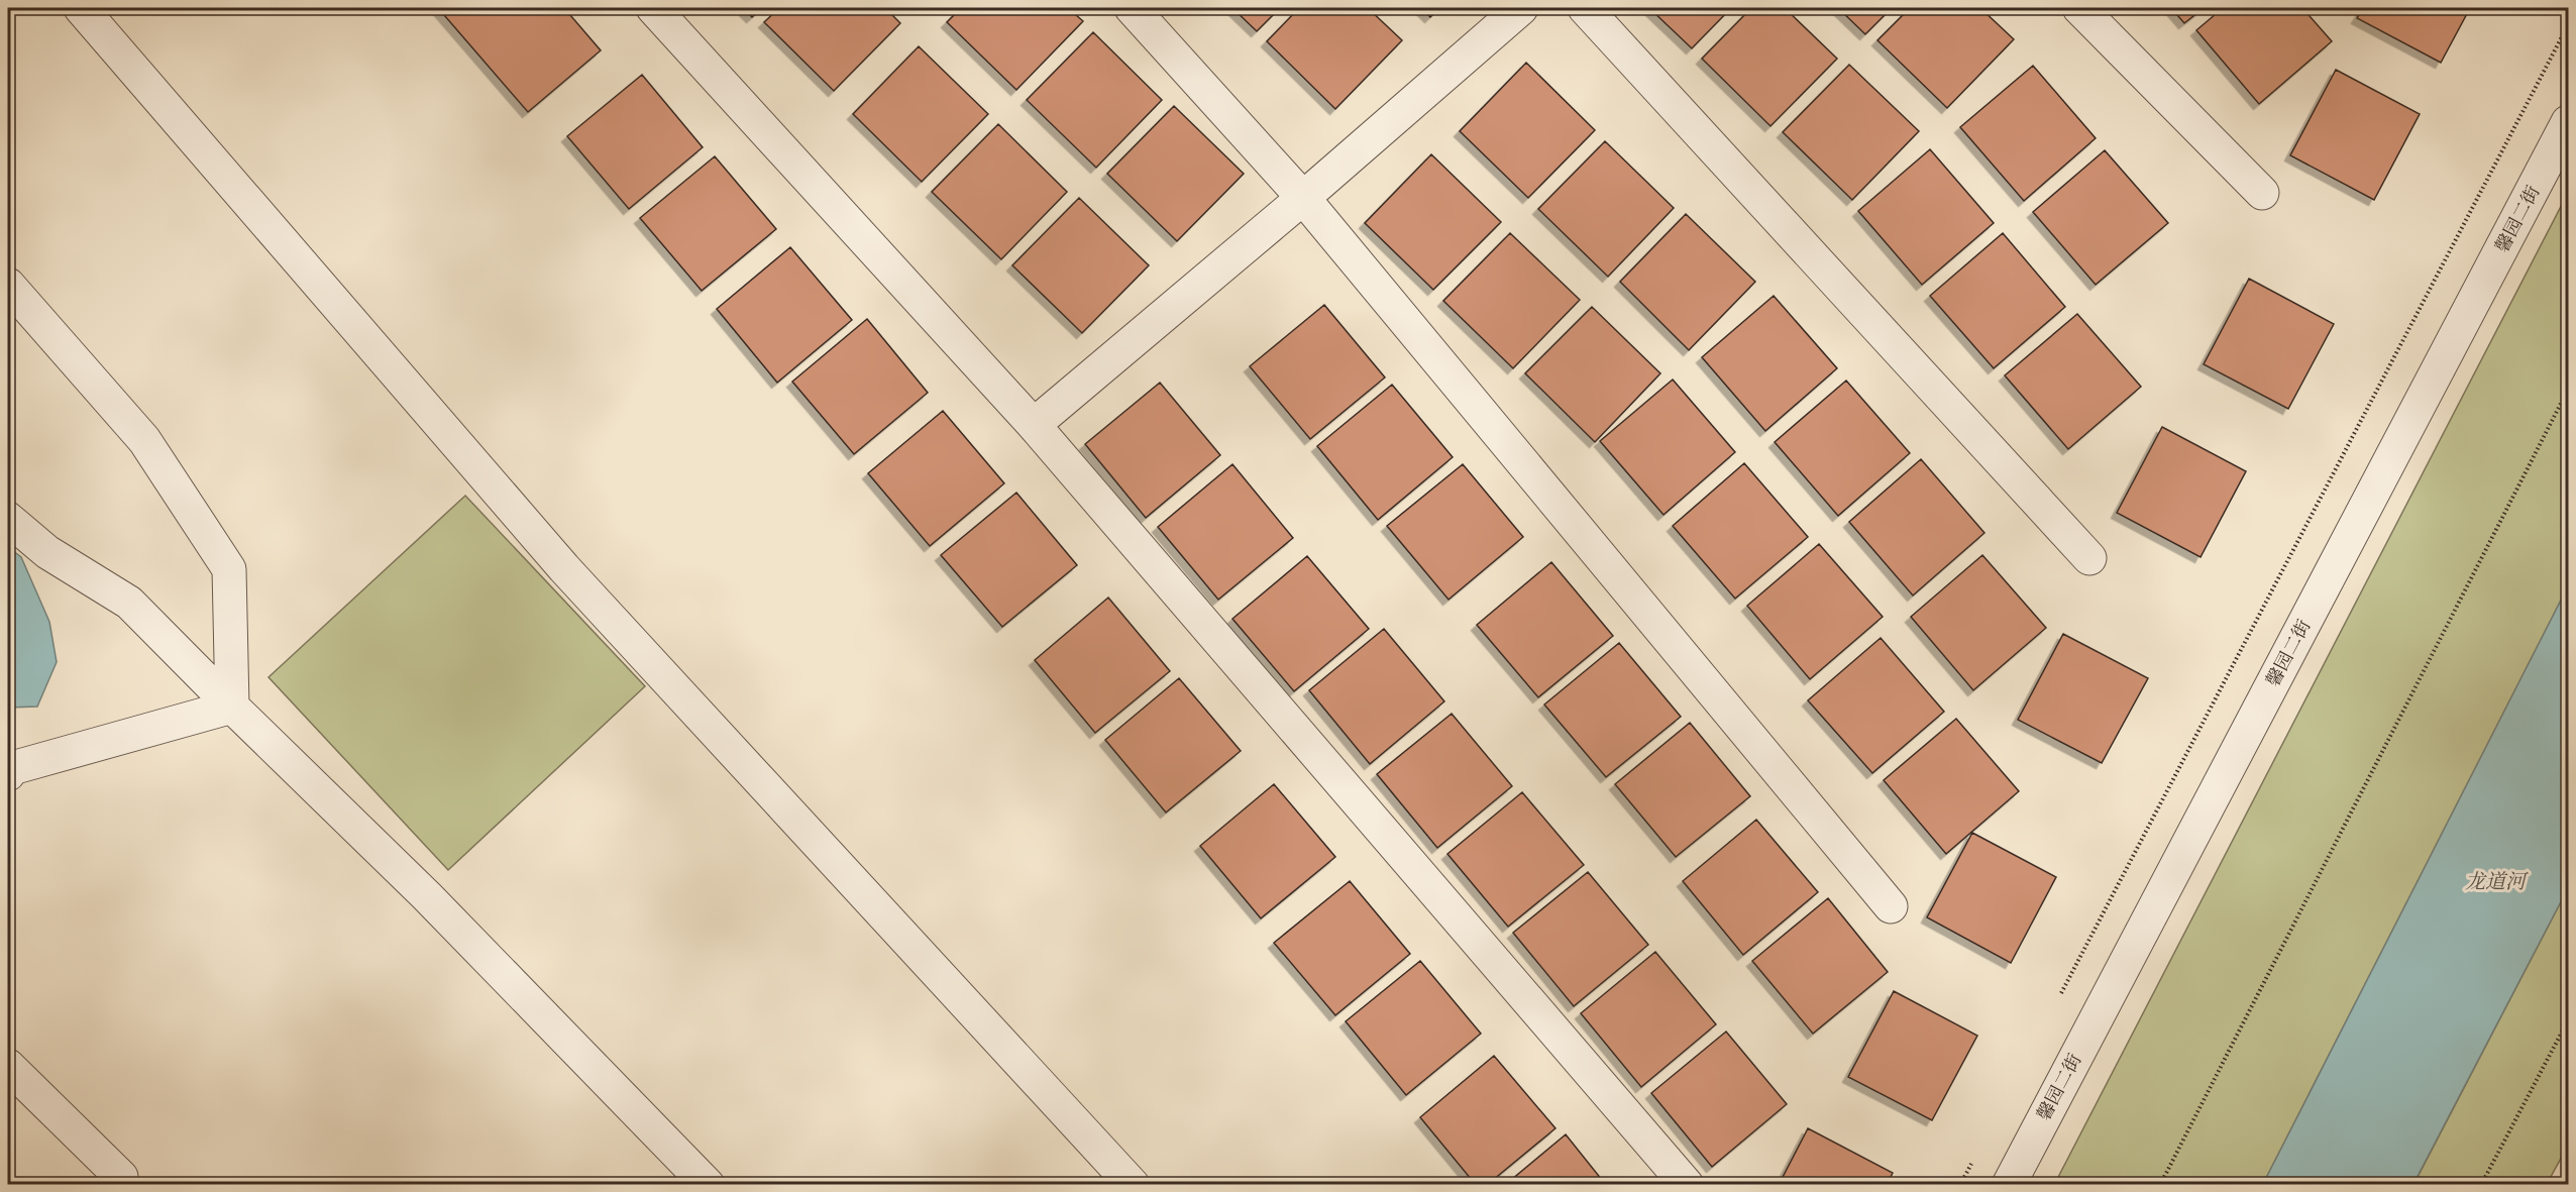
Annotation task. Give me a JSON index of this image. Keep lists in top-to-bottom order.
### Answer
{
  "streets": {
    "street": ["馨园二街"]
  },
  "water": ["龙道河"]
}
